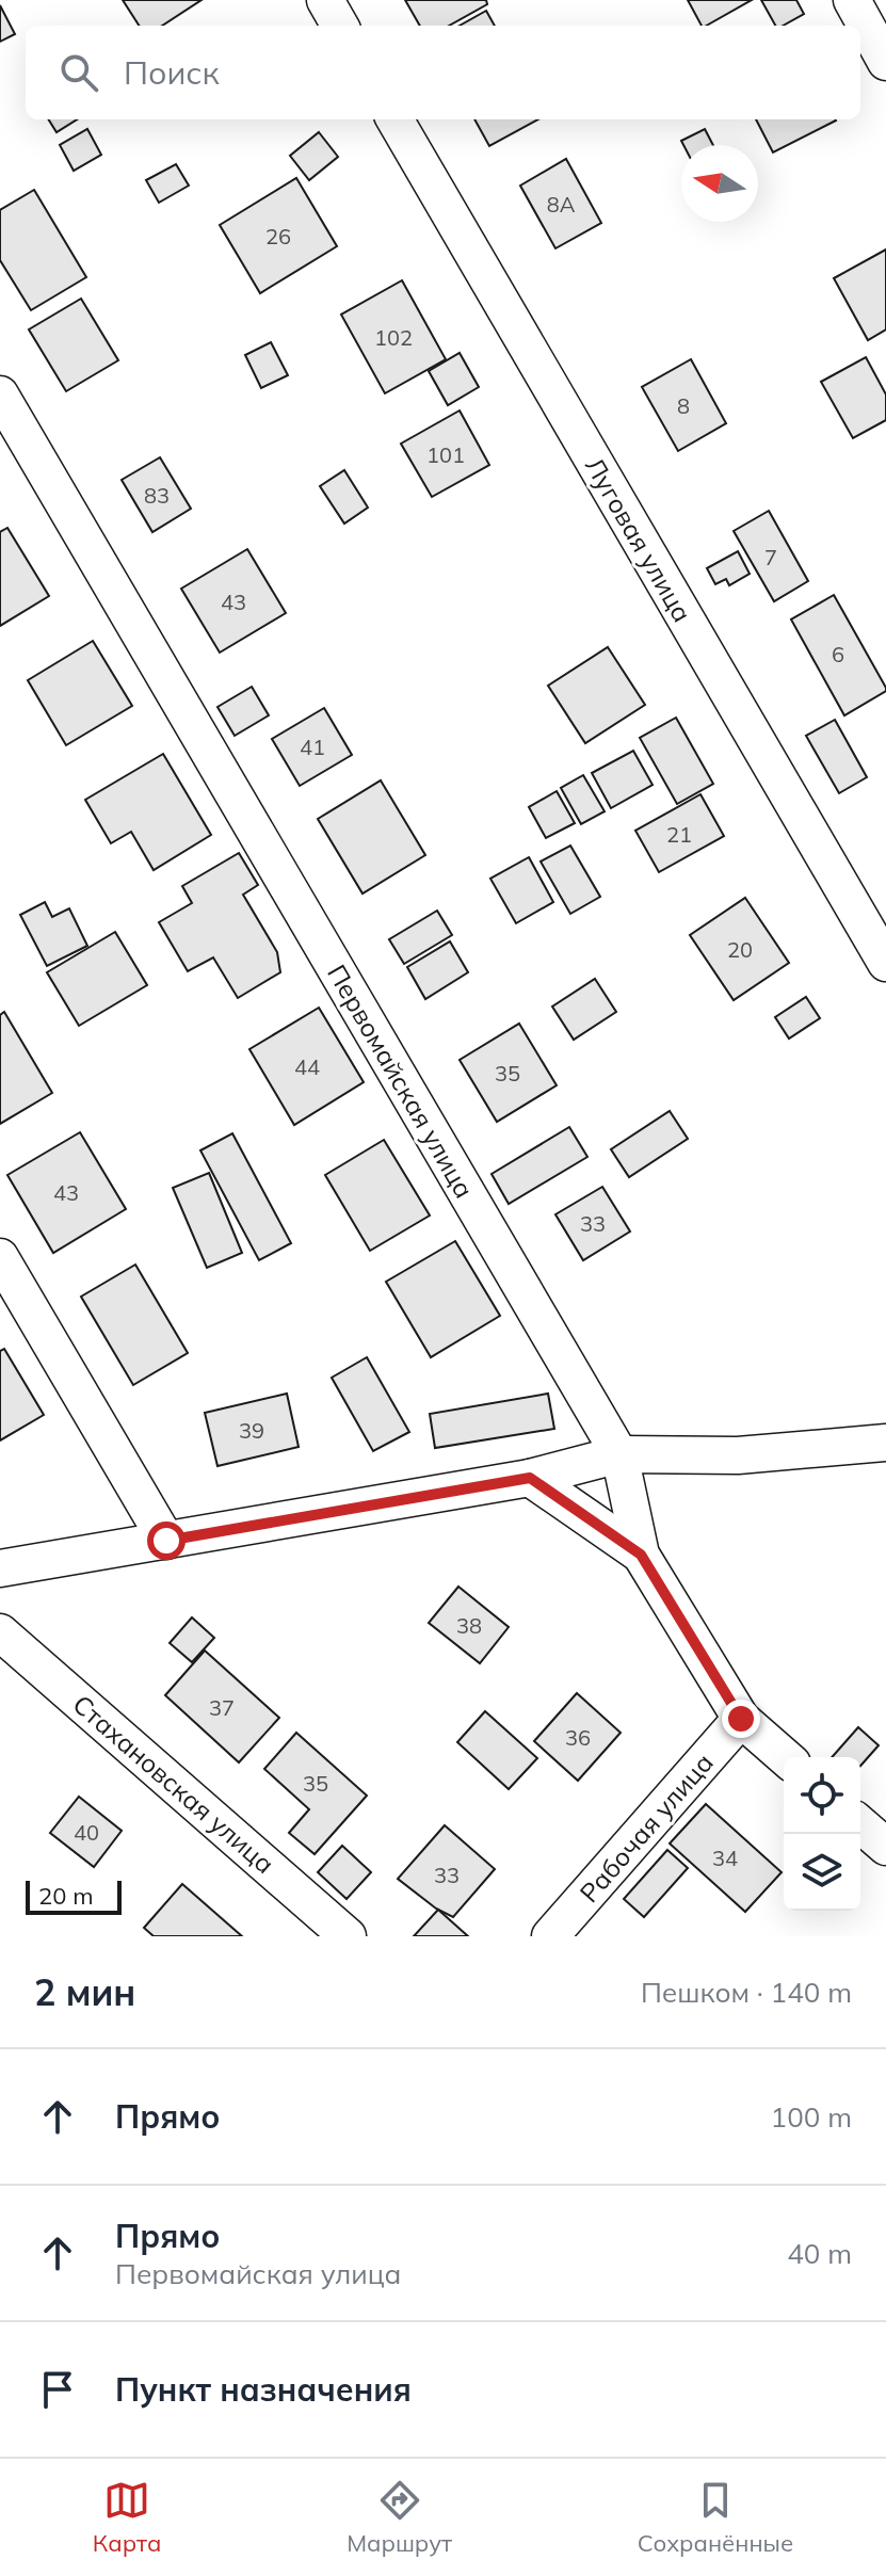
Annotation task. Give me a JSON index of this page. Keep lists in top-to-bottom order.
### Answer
{
  "streets": {
    "street": [
      "Луговая улица",
      "Первомайская улица",
      "Стахановская улица",
      "Рабочая улица"
    ]
  },
  "crossings": [
    ["Первомайская улица", "Рабочая улица"]
  ],
  "house_numbers": [
    "8А",
    "26",
    "102",
    "8",
    "101",
    "83",
    "7",
    "43",
    "6",
    "41",
    "21",
    "20",
    "44",
    "35",
    "43",
    "33",
    "39",
    "38",
    "37",
    "36",
    "35",
    "40",
    "34",
    "33"
  ],
  "scale_bar": "20 m",
  "north": "left",
  "page": {
    "search": "Поиск",
    "scale": "20 m",
    "heading": ["2 мин", "Пешком · 140 m"],
    "list": [
      ["Прямо", "100 m"],
      ["Прямо", "Первомайская улица", "40 m"],
      "Пункт назначения"
    ],
    "nav": ["Карта", "Маршрут", "Сохранённые"]
  }
}
